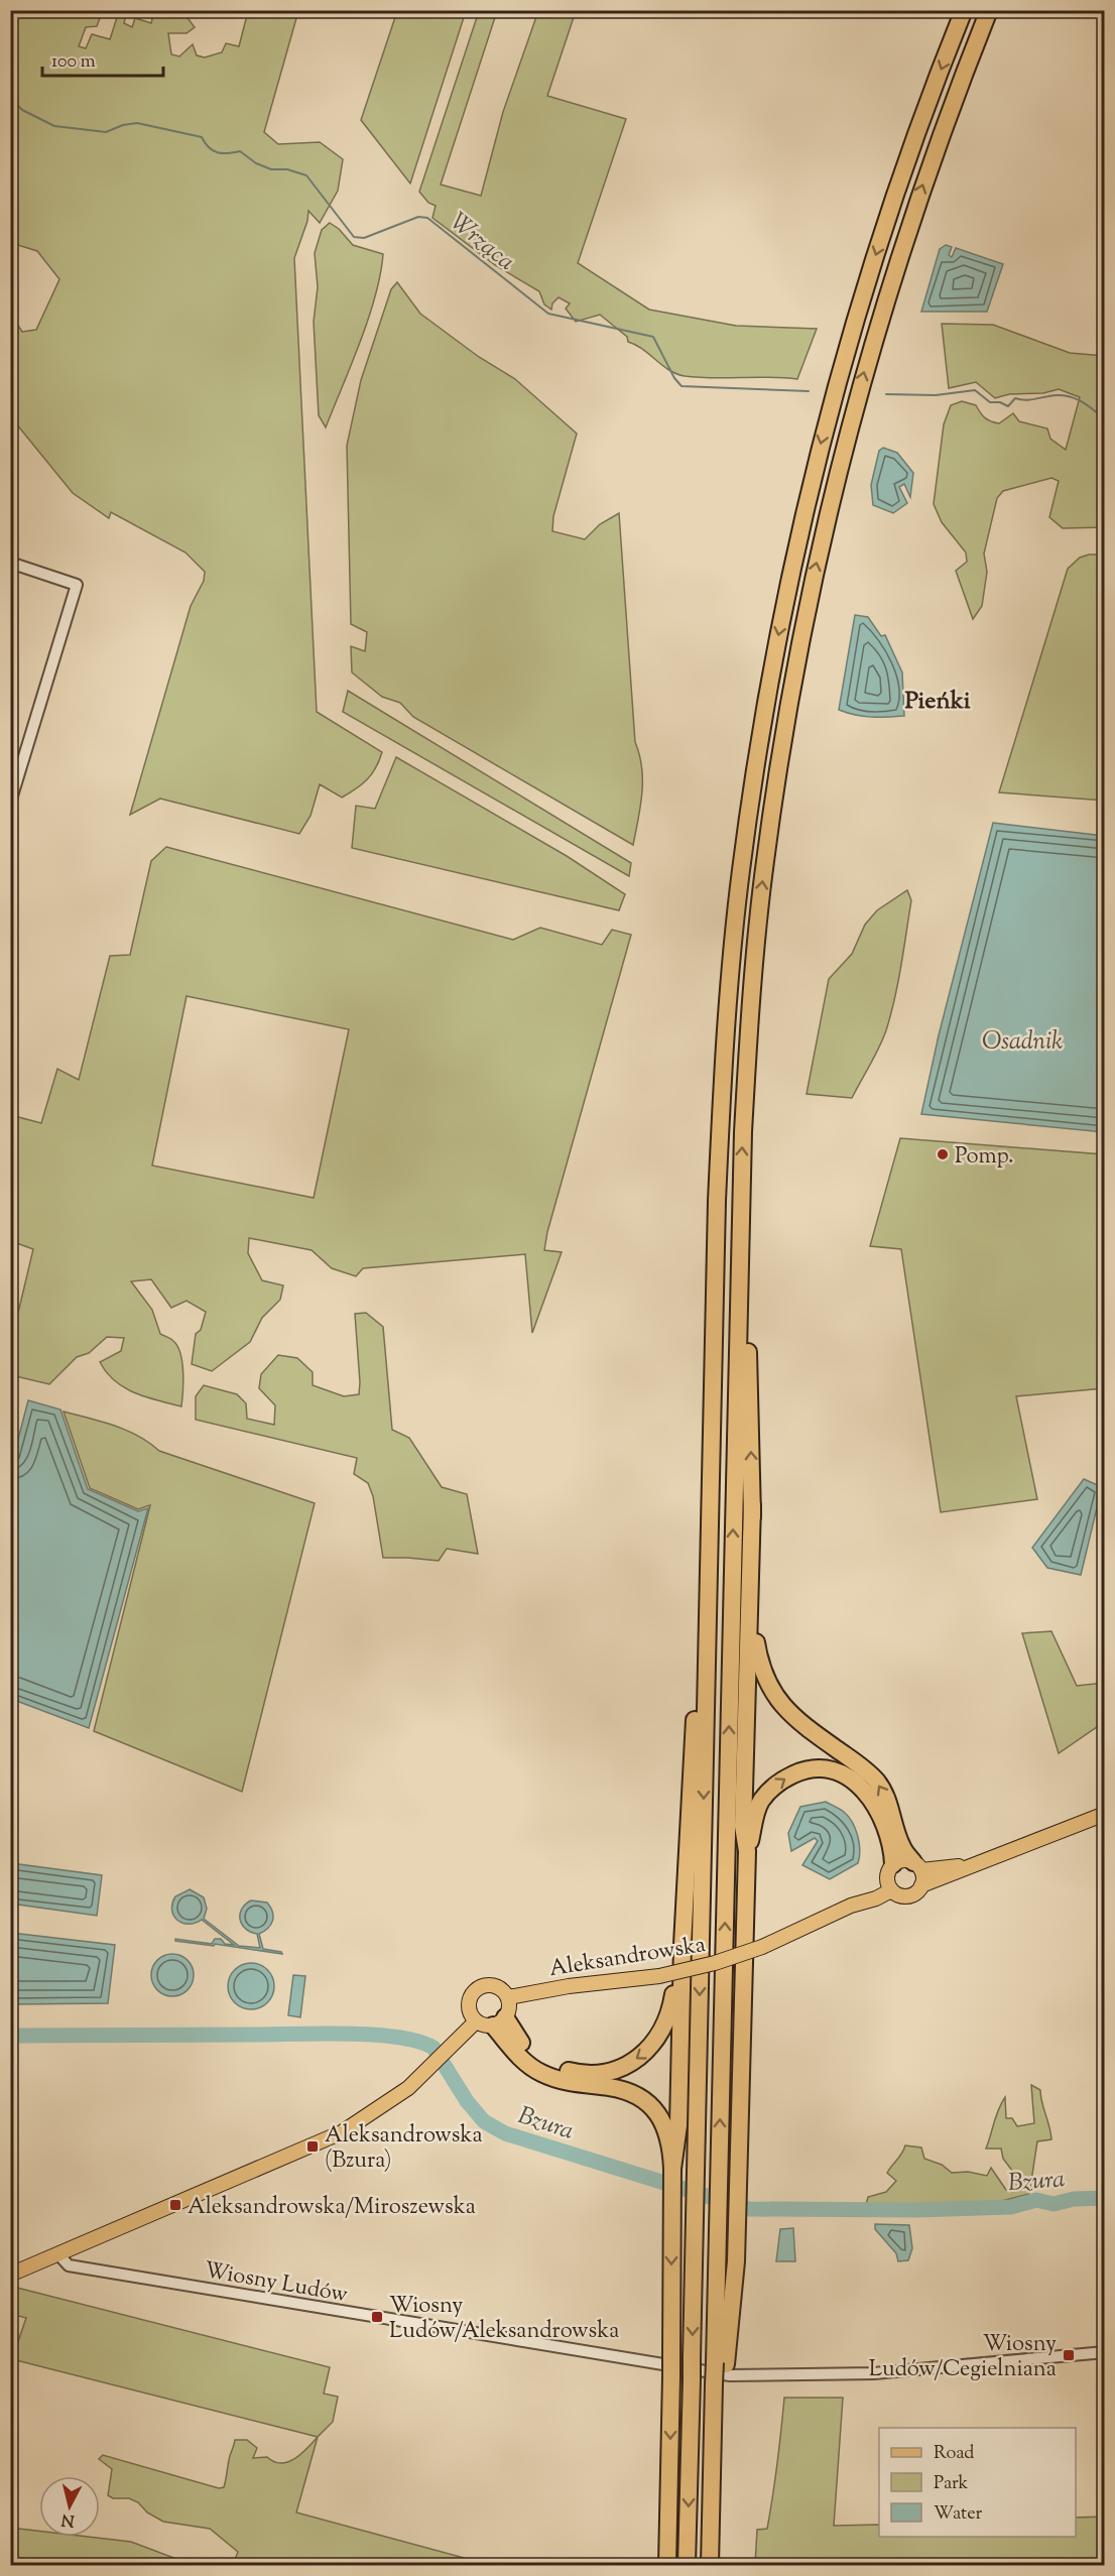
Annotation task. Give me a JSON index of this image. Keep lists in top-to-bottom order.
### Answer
{
  "streets": {
    "main road": ["Aleksandrowska"],
    "street": ["Wiosny Ludów"]
  },
  "districts": ["Pieńki"],
  "water": ["Wrząca", "Osadnik", "Bzura"],
  "places": {
    "other": ["Pomp."],
    "transit": [
      "Aleksandrowska (Bzura)",
      "Aleksandrowska/Miroszewska",
      "Wiosny Ludów/Aleksandrowska",
      "Wiosny Ludów/Cegielniana"
    ]
  },
  "legend": ["Road", "Park", "Water"],
  "scale_bar": "100 m",
  "north": "bottom"
}
